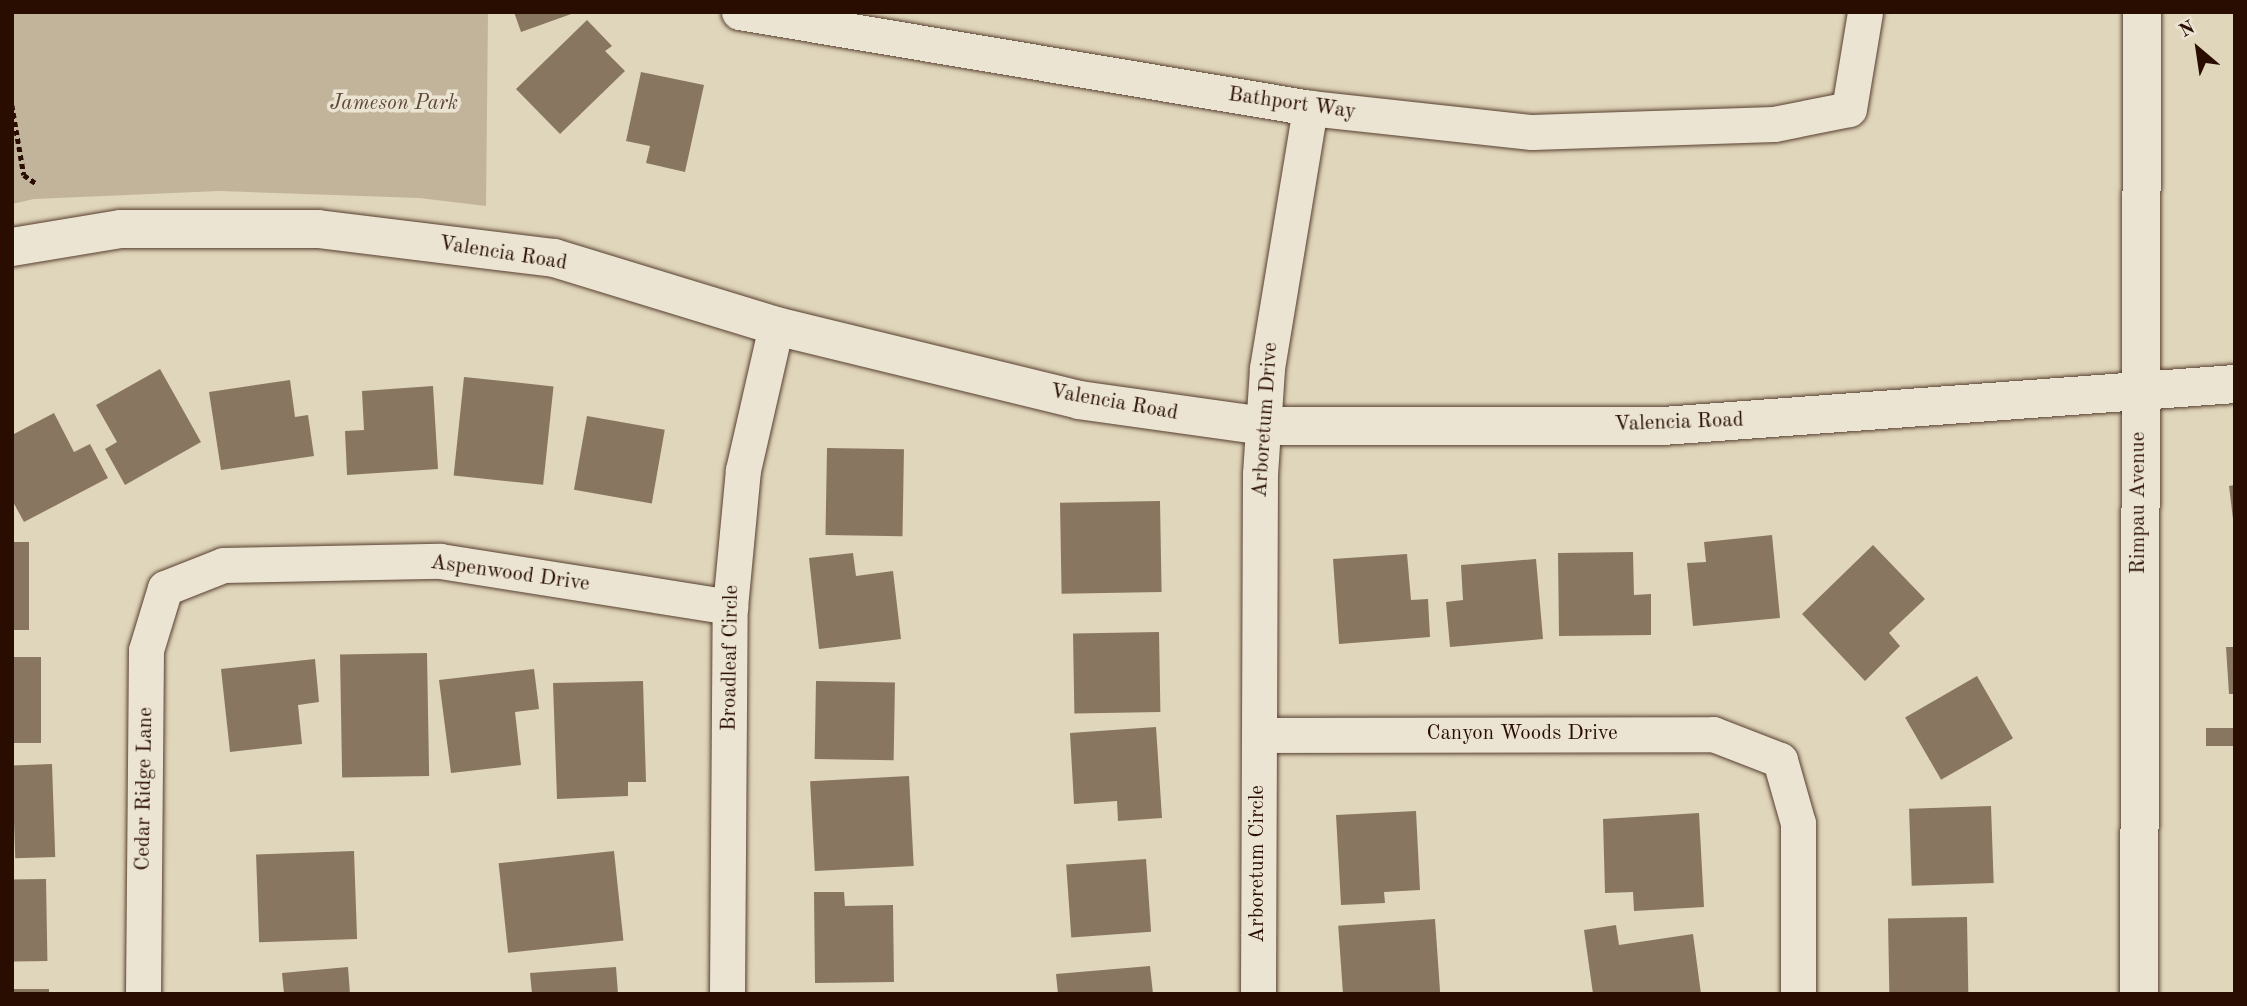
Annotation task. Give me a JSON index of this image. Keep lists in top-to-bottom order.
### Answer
{
  "streets": {
    "street": [
      "Bathport Way",
      "Valencia Road",
      "Arboretum Drive",
      "Rimpau Avenue",
      "Aspenwood Drive",
      "Broadleaf Circle",
      "Canyon Woods Drive",
      "Cedar Ridge Lane",
      "Arboretum Circle"
    ]
  },
  "crossings": [
    ["Bathport Way", "Arboretum Drive"],
    ["Valencia Road", "Arboretum Drive"],
    ["Valencia Road", "Rimpau Avenue"],
    ["Valencia Road", "Broadleaf Circle"],
    ["Arboretum Drive", "Canyon Woods Drive"],
    ["Arboretum Drive", "Arboretum Circle"],
    ["Aspenwood Drive", "Broadleaf Circle"],
    ["Aspenwood Drive", "Cedar Ridge Lane"],
    ["Canyon Woods Drive", "Arboretum Circle"]
  ],
  "parks": ["Jameson Park"],
  "north": "top left"
}
